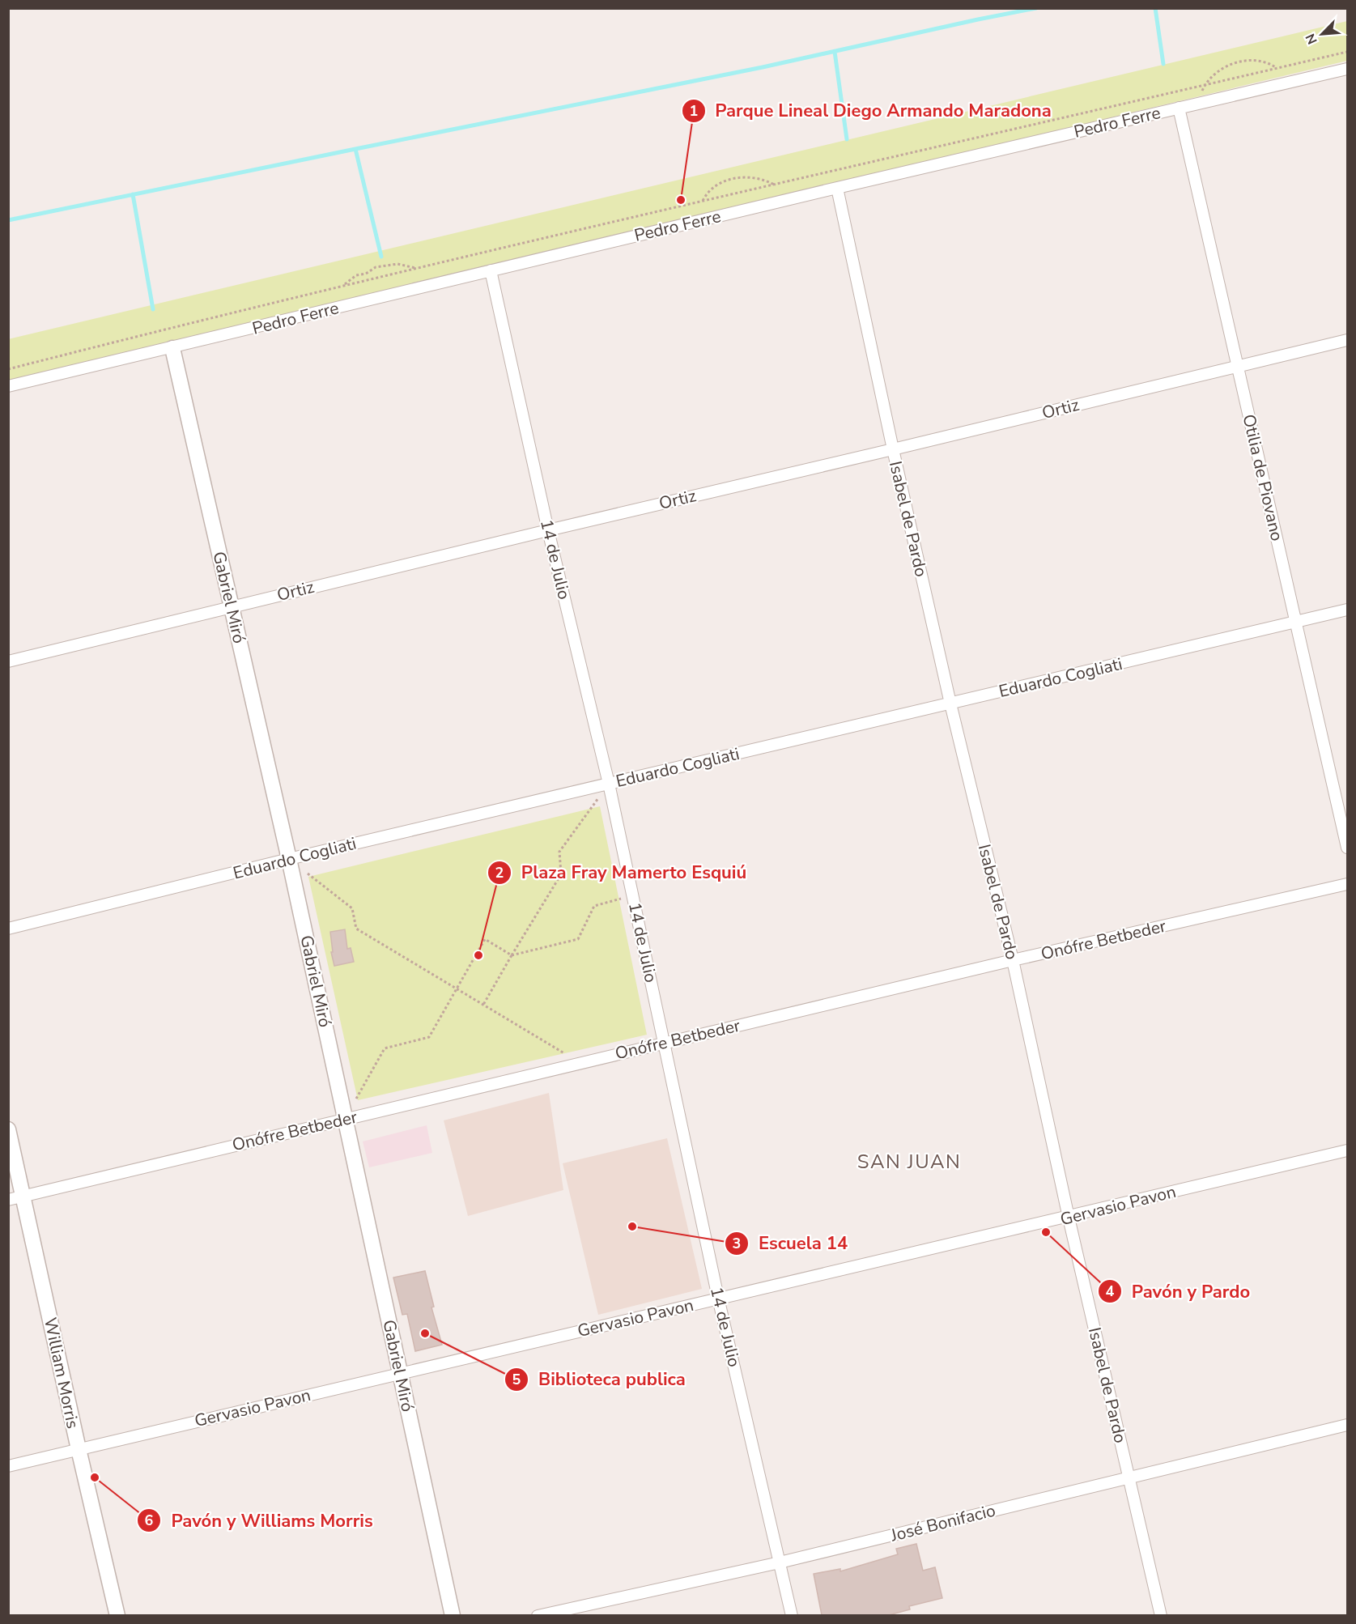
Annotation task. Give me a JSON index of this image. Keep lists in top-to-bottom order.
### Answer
{
  "streets": {
    "street": [
      "Pedro Ferre",
      "Ortiz",
      "Otilia de Piovano",
      "Isabel de Pardo",
      "14 de Julio",
      "Gabriel Miró",
      "Eduardo Cogliati",
      "Onófre Betbeder",
      "Gervasio Pavon",
      "William Morris",
      "José Bonifacio"
    ]
  },
  "crossings": [
    ["Pedro Ferre", "Otilia de Piovano"],
    ["Pedro Ferre", "Isabel de Pardo"],
    ["Pedro Ferre", "14 de Julio"],
    ["Pedro Ferre", "Gabriel Miró"],
    ["Ortiz", "Otilia de Piovano"],
    ["Ortiz", "Isabel de Pardo"],
    ["Ortiz", "14 de Julio"],
    ["Ortiz", "Gabriel Miró"],
    ["Otilia de Piovano", "Eduardo Cogliati"],
    ["Isabel de Pardo", "Eduardo Cogliati"],
    ["Isabel de Pardo", "Onófre Betbeder"],
    ["Isabel de Pardo", "Gervasio Pavon"],
    ["Isabel de Pardo", "José Bonifacio"],
    ["14 de Julio", "Eduardo Cogliati"],
    ["14 de Julio", "Onófre Betbeder"],
    ["14 de Julio", "Gervasio Pavon"],
    ["14 de Julio", "José Bonifacio"],
    ["Gabriel Miró", "Eduardo Cogliati"],
    ["Gabriel Miró", "Onófre Betbeder"],
    ["Gabriel Miró", "Gervasio Pavon"],
    ["Onófre Betbeder", "William Morris"],
    ["Gervasio Pavon", "William Morris"]
  ],
  "districts": ["SAN JUAN"],
  "places": [
    "Parque Lineal Diego Armando Maradona",
    "Plaza Fray Mamerto Esquiú",
    "Escuela 14",
    "Pavón y Pardo",
    "Biblioteca publica",
    "Pavón y Williams Morris"
  ],
  "north": "bottom left"
}
